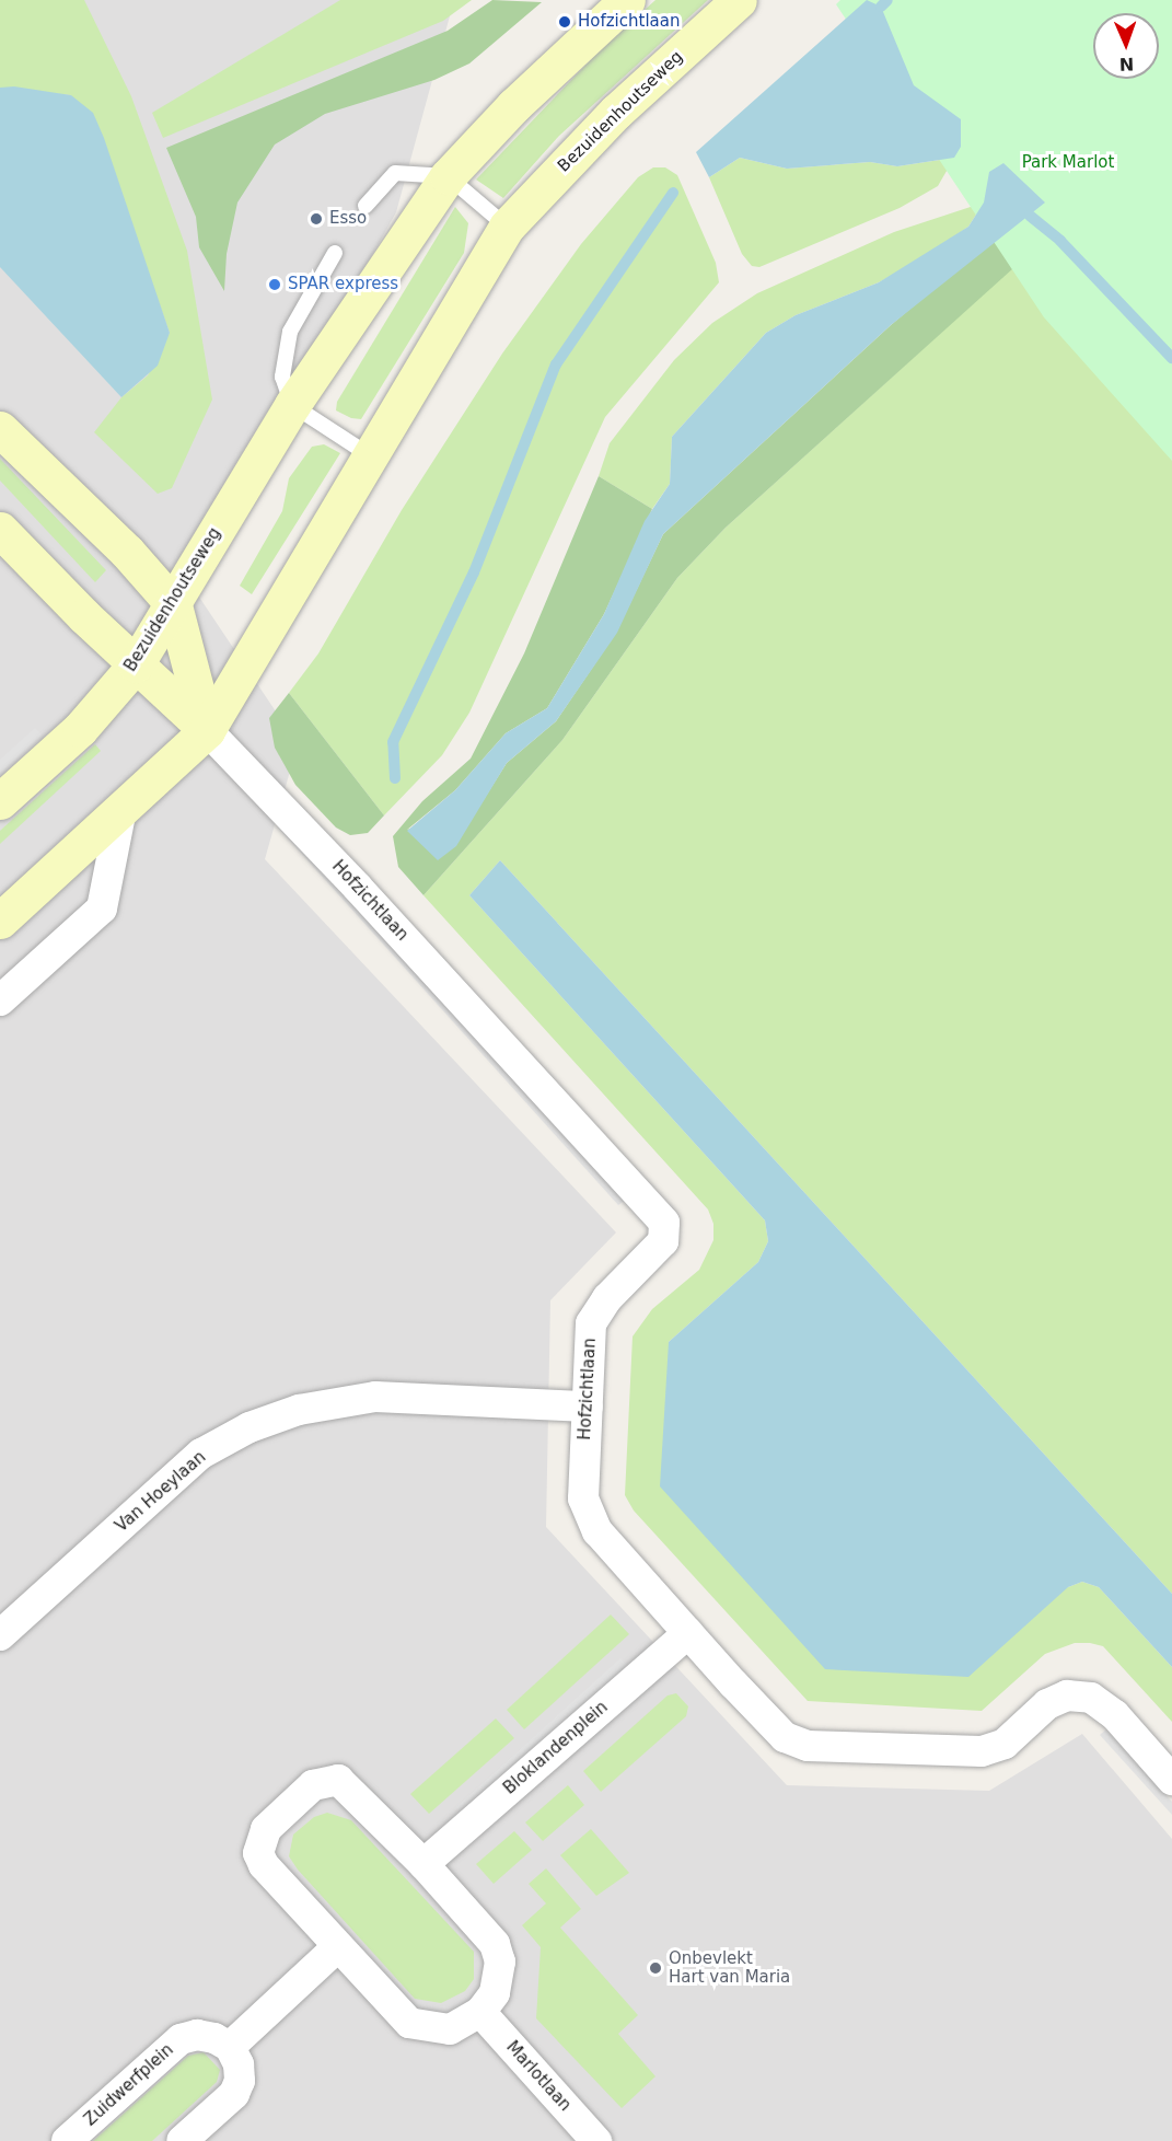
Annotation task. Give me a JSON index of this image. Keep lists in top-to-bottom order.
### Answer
{
  "streets": {
    "main road": ["Bezuidenhoutseweg", "Hofzichtlaan"],
    "street": [
      "Van Hoeylaan",
      "Bloklandenplein",
      "Marlotlaan",
      "Zuidwerfplein"
    ]
  },
  "crossings": [
    ["Bezuidenhoutseweg", "Hofzichtlaan"],
    ["Hofzichtlaan", "Van Hoeylaan"],
    ["Hofzichtlaan", "Bloklandenplein"]
  ],
  "parks": ["Park Marlot"],
  "places": [
    "Hofzichtlaan",
    "Esso",
    "SPAR express",
    "Onbevlekt Hart van Maria"
  ],
  "north": "bottom"
}
